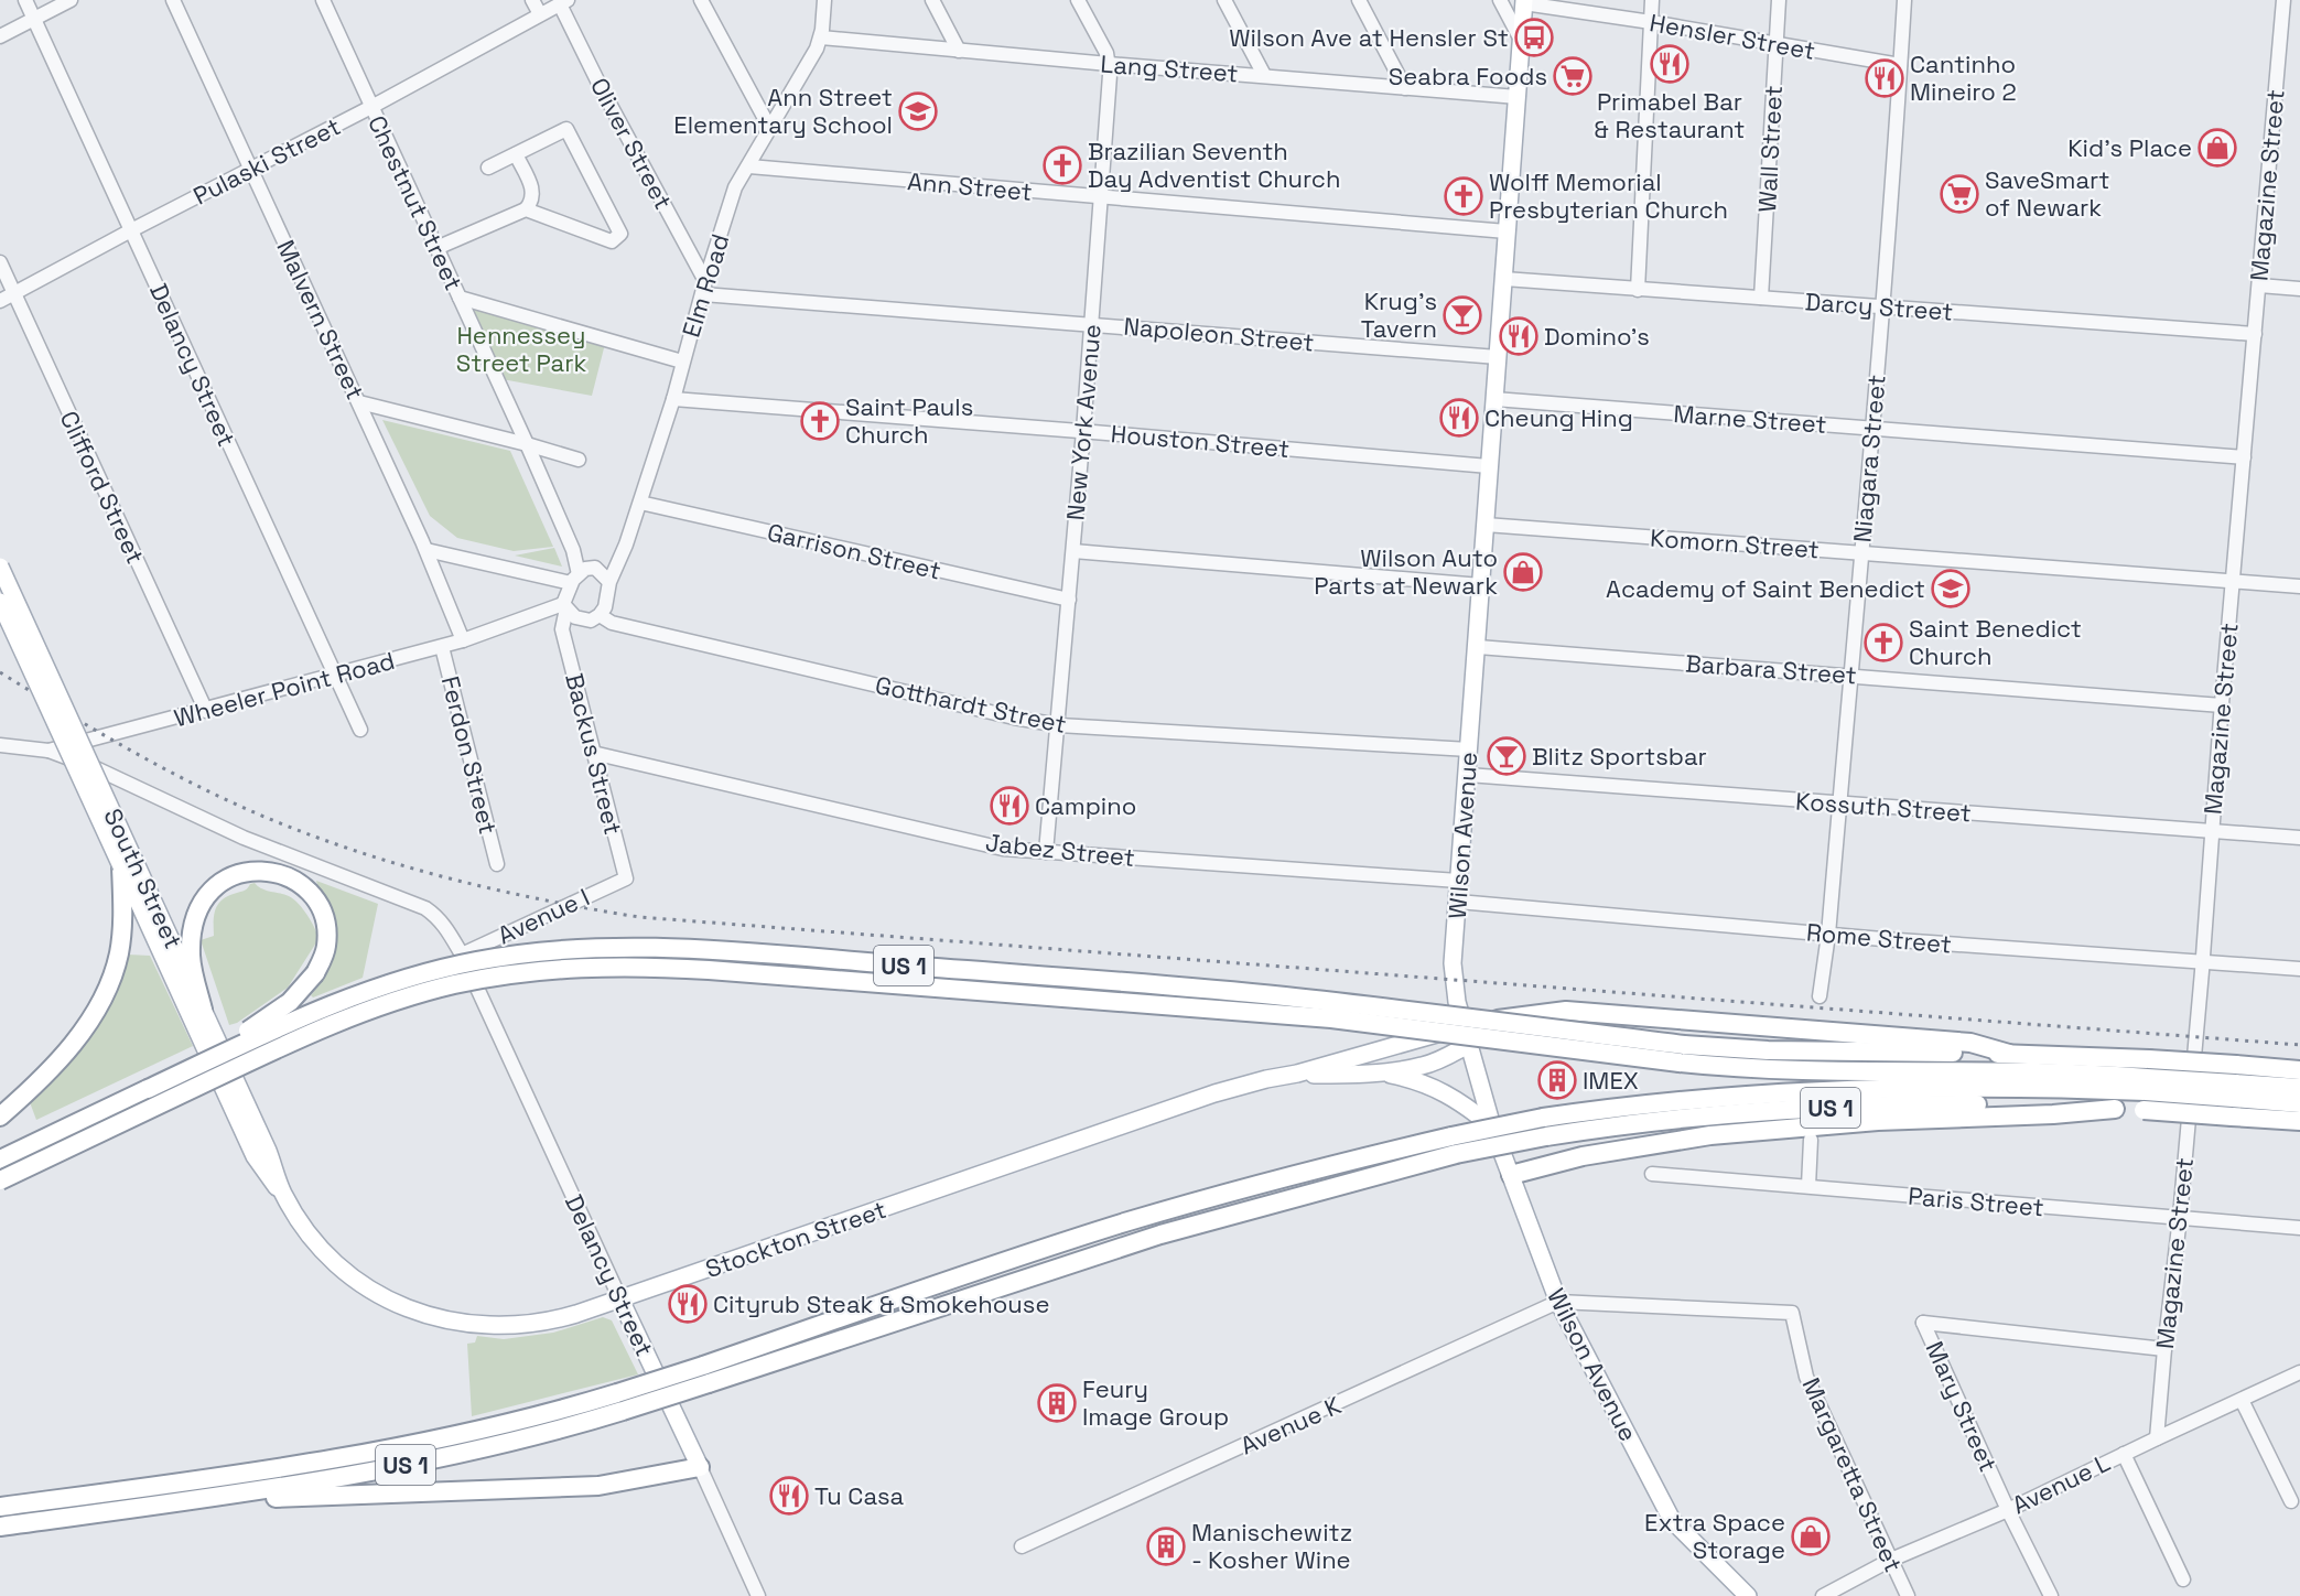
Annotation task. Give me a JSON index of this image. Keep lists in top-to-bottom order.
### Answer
{
  "streets": {
    "highway": ["US 1"],
    "main road": [
      "Delancy Street",
      "Wilson Avenue",
      "South Street",
      "Stockton Street"
    ],
    "street": [
      "Hensler Street",
      "Lang Street",
      "Oliver Street",
      "Wall Street",
      "Pulaski Street",
      "Magazine Street",
      "Ann Street",
      "Chestnut Street",
      "Elm Road",
      "Darcy Street",
      "Malvern Street",
      "Napoleon Street",
      "Marne Street",
      "New York Avenue",
      "Houston Street",
      "Niagara Street",
      "Clifford Street",
      "Komorn Street",
      "Garrison Street",
      "Barbara Street",
      "Wheeler Point Road",
      "Gotthardt Street",
      "Backus Street",
      "Ferdon Street",
      "Kossuth Street",
      "Jabez Street",
      "Avenue I",
      "Rome Street",
      "Paris Street",
      "Mary Street",
      "Avenue K",
      "Margaretta Street",
      "Avenue L"
    ]
  },
  "crossings": [
    ["Hensler Street", "Wall Street"],
    ["Hensler Street", "Niagara Street"],
    ["Hensler Street", "Wilson Avenue"],
    ["Lang Street", "Elm Road"],
    ["Lang Street", "New York Avenue"],
    ["Lang Street", "Wilson Avenue"],
    ["Oliver Street", "Pulaski Street"],
    ["Oliver Street", "Elm Road"],
    ["Oliver Street", "Napoleon Street"],
    ["Wall Street", "Darcy Street"],
    ["Pulaski Street", "Chestnut Street"],
    ["Pulaski Street", "Malvern Street"],
    ["Pulaski Street", "Delancy Street"],
    ["Pulaski Street", "Clifford Street"],
    ["Magazine Street", "Darcy Street"],
    ["Magazine Street", "Marne Street"],
    ["Magazine Street", "Komorn Street"],
    ["Magazine Street", "Barbara Street"],
    ["Magazine Street", "Kossuth Street"],
    ["Magazine Street", "Rome Street"],
    ["Magazine Street", "Paris Street"],
    ["Magazine Street", "Mary Street"],
    ["Magazine Street", "Avenue L"],
    ["Ann Street", "Elm Road"],
    ["Ann Street", "New York Avenue"],
    ["Ann Street", "Wilson Avenue"],
    ["Chestnut Street", "Elm Road"],
    ["Chestnut Street", "Wheeler Point Road"],
    ["Chestnut Street", "Gotthardt Street"],
    ["Chestnut Street", "Backus Street"],
    ["Elm Road", "Napoleon Street"],
    ["Elm Road", "Houston Street"],
    ["Elm Road", "Garrison Street"],
    ["Elm Road", "Wheeler Point Road"],
    ["Elm Road", "Gotthardt Street"],
    ["Elm Road", "Backus Street"],
    ["Darcy Street", "Niagara Street"],
    ["Darcy Street", "Wilson Avenue"],
    ["Malvern Street", "Wheeler Point Road"],
    ["Napoleon Street", "New York Avenue"],
    ["Napoleon Street", "Wilson Avenue"],
    ["Delancy Street", "Wheeler Point Road"],
    ["Delancy Street", "Avenue I"],
    ["Delancy Street", "Stockton Street"],
    ["Marne Street", "Niagara Street"],
    ["Marne Street", "Wilson Avenue"],
    ["New York Avenue", "Houston Street"],
    ["New York Avenue", "Garrison Street"],
    ["New York Avenue", "Gotthardt Street"],
    ["New York Avenue", "Jabez Street"],
    ["Houston Street", "Wilson Avenue"],
    ["Niagara Street", "Komorn Street"],
    ["Niagara Street", "Barbara Street"],
    ["Niagara Street", "Kossuth Street"],
    ["Niagara Street", "Rome Street"],
    ["Clifford Street", "Wheeler Point Road"],
    ["Komorn Street", "Wilson Avenue"],
    ["Barbara Street", "Wilson Avenue"],
    ["Wheeler Point Road", "Gotthardt Street"],
    ["Wheeler Point Road", "Backus Street"],
    ["Wheeler Point Road", "Ferdon Street"],
    ["Gotthardt Street", "Backus Street"],
    ["Gotthardt Street", "Wilson Avenue"],
    ["Backus Street", "Jabez Street"],
    ["Backus Street", "Avenue I"],
    ["Kossuth Street", "Wilson Avenue"],
    ["Wilson Avenue", "Jabez Street"],
    ["Wilson Avenue", "Rome Street"],
    ["Wilson Avenue", "Stockton Street"],
    ["Wilson Avenue", "Avenue K"],
    ["Wilson Avenue", "Margaretta Street"],
    ["South Street", "Stockton Street"],
    ["Mary Street", "Avenue L"],
    ["Avenue K", "Margaretta Street"],
    ["Margaretta Street", "Avenue L"]
  ],
  "parks": ["Hennessey Street Park"],
  "places": {
    "bus stop": ["Wilson Ave at Hensler St"],
    "restaurant": [
      "Primabel Bar & Restaurant",
      "Cantinho Mineiro 2",
      "Domino's",
      "Cheung Hing",
      "Campino",
      "Cityrub Steak & Smokehouse",
      "Tu Casa"
    ],
    "supermarket": ["Seabra Foods", "SaveSmart of Newark"],
    "school or university": ["Ann Street Elementary School", "Academy of Saint Benedict"],
    "shop": ["Kid's Place", "Wilson Auto Parts at Newark", "Extra Space Storage"],
    "church": [
      "Brazilian Seventh Day Adventist Church",
      "Wolff Memorial Presbyterian Church",
      "Saint Pauls Church",
      "Saint Benedict Church"
    ],
    "bar": ["Krug's Tavern", "Blitz Sportsbar"],
    "building": ["IMEX", "Feury Image Group", "Manischewitz - Kosher Wine"]
  }
}
